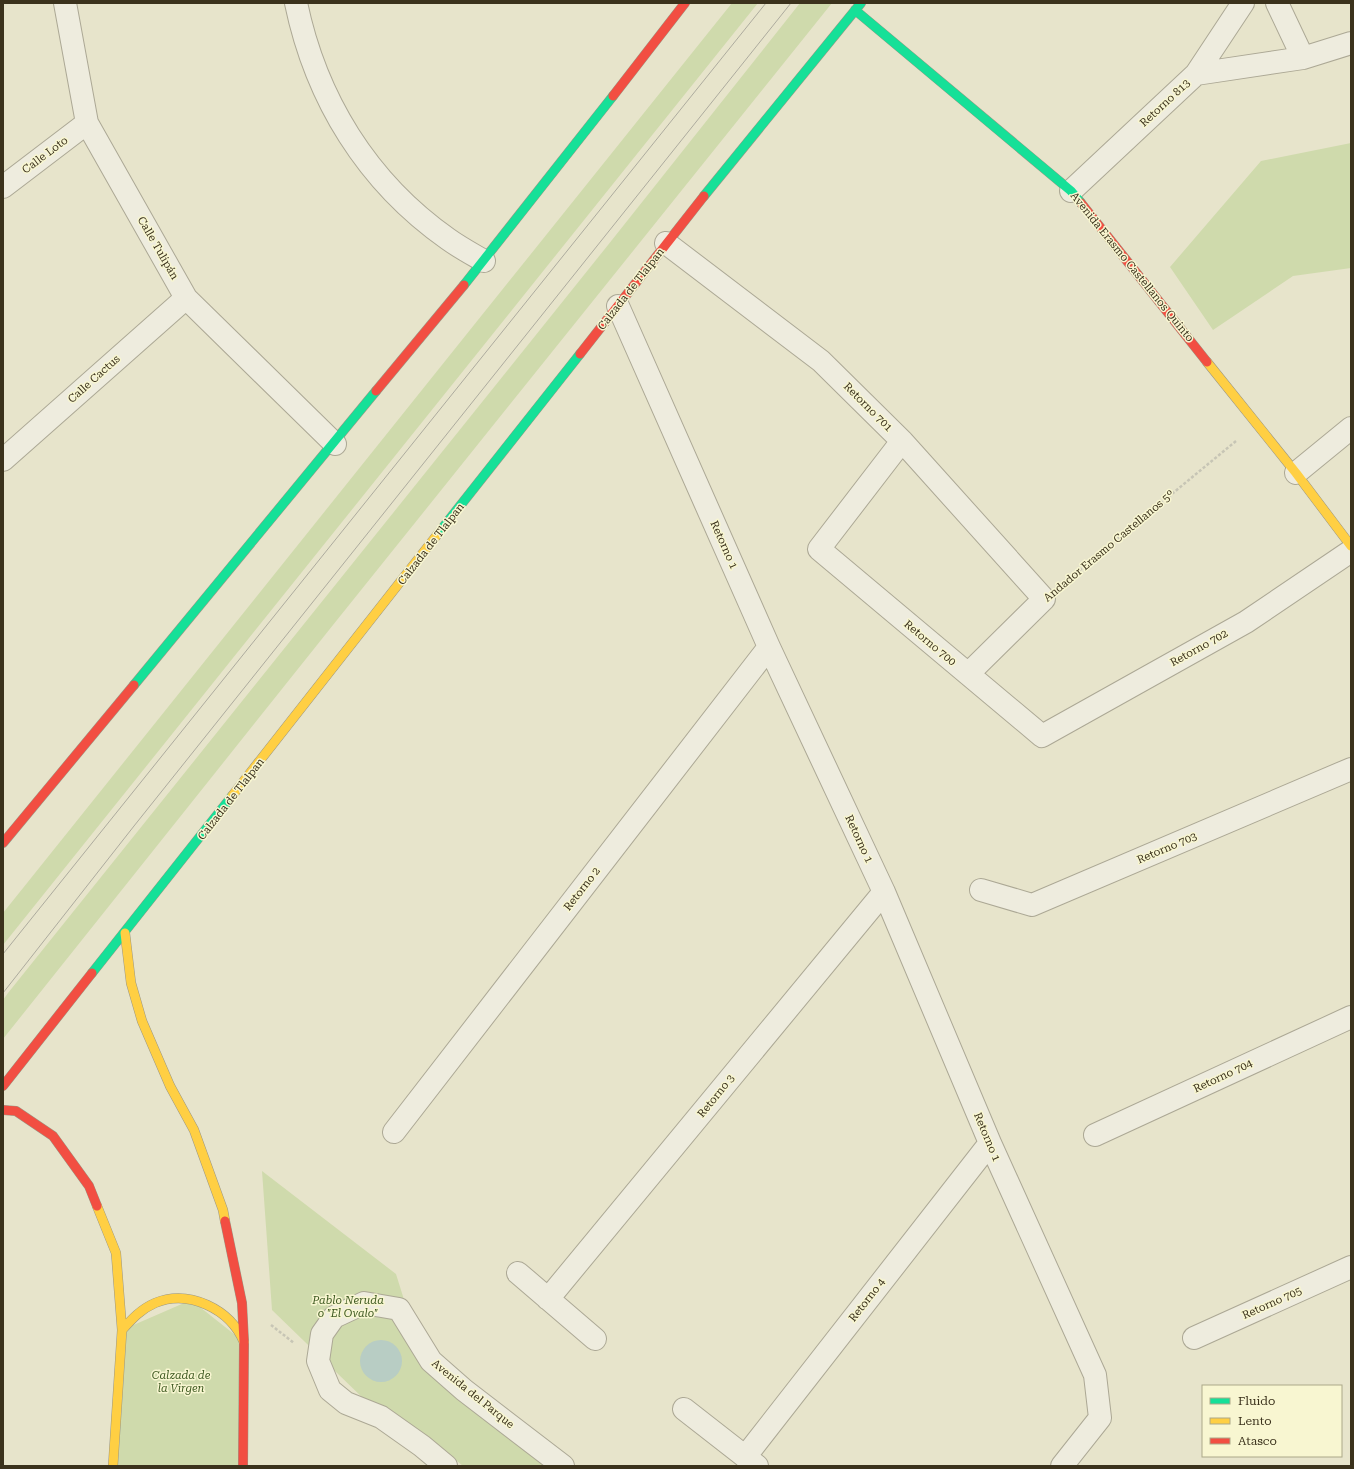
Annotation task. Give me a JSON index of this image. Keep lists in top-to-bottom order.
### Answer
{
  "streets": {
    "main road": ["Avenida Erasmo Castellanos Quinto", "Calzada de Tlalpan"],
    "street": [
      "Retorno 813",
      "Calle Loto",
      "Calle Tulipán",
      "Calle Cactus",
      "Retorno 701",
      "Retorno 1",
      "Andador Erasmo Castellanos 5º",
      "Retorno 700",
      "Retorno 702",
      "Retorno 703",
      "Retorno 2",
      "Retorno 704",
      "Retorno 3",
      "Retorno 4",
      "Retorno 705",
      "Avenida del Parque"
    ]
  },
  "crossings": [
    ["Retorno 813", "Avenida Erasmo Castellanos Quinto"],
    ["Calle Loto", "Calle Tulipán"],
    ["Calle Tulipán", "Calle Cactus"],
    ["Avenida Erasmo Castellanos Quinto", "Calzada de Tlalpan"],
    ["Avenida Erasmo Castellanos Quinto", "Andador Erasmo Castellanos 5º"],
    ["Calzada de Tlalpan", "Retorno 701"],
    ["Calzada de Tlalpan", "Retorno 1"],
    ["Retorno 701", "Andador Erasmo Castellanos 5º"],
    ["Retorno 701", "Retorno 700"],
    ["Retorno 1", "Retorno 2"],
    ["Retorno 1", "Retorno 3"],
    ["Retorno 1", "Retorno 4"],
    ["Andador Erasmo Castellanos 5º", "Retorno 700"],
    ["Retorno 700", "Retorno 702"]
  ],
  "parks": ["Pablo Neruda o \"El Ovalo\"", "Calzada de la Virgen"],
  "legend": ["Fluido", "Lento", "Atasco"]
}
